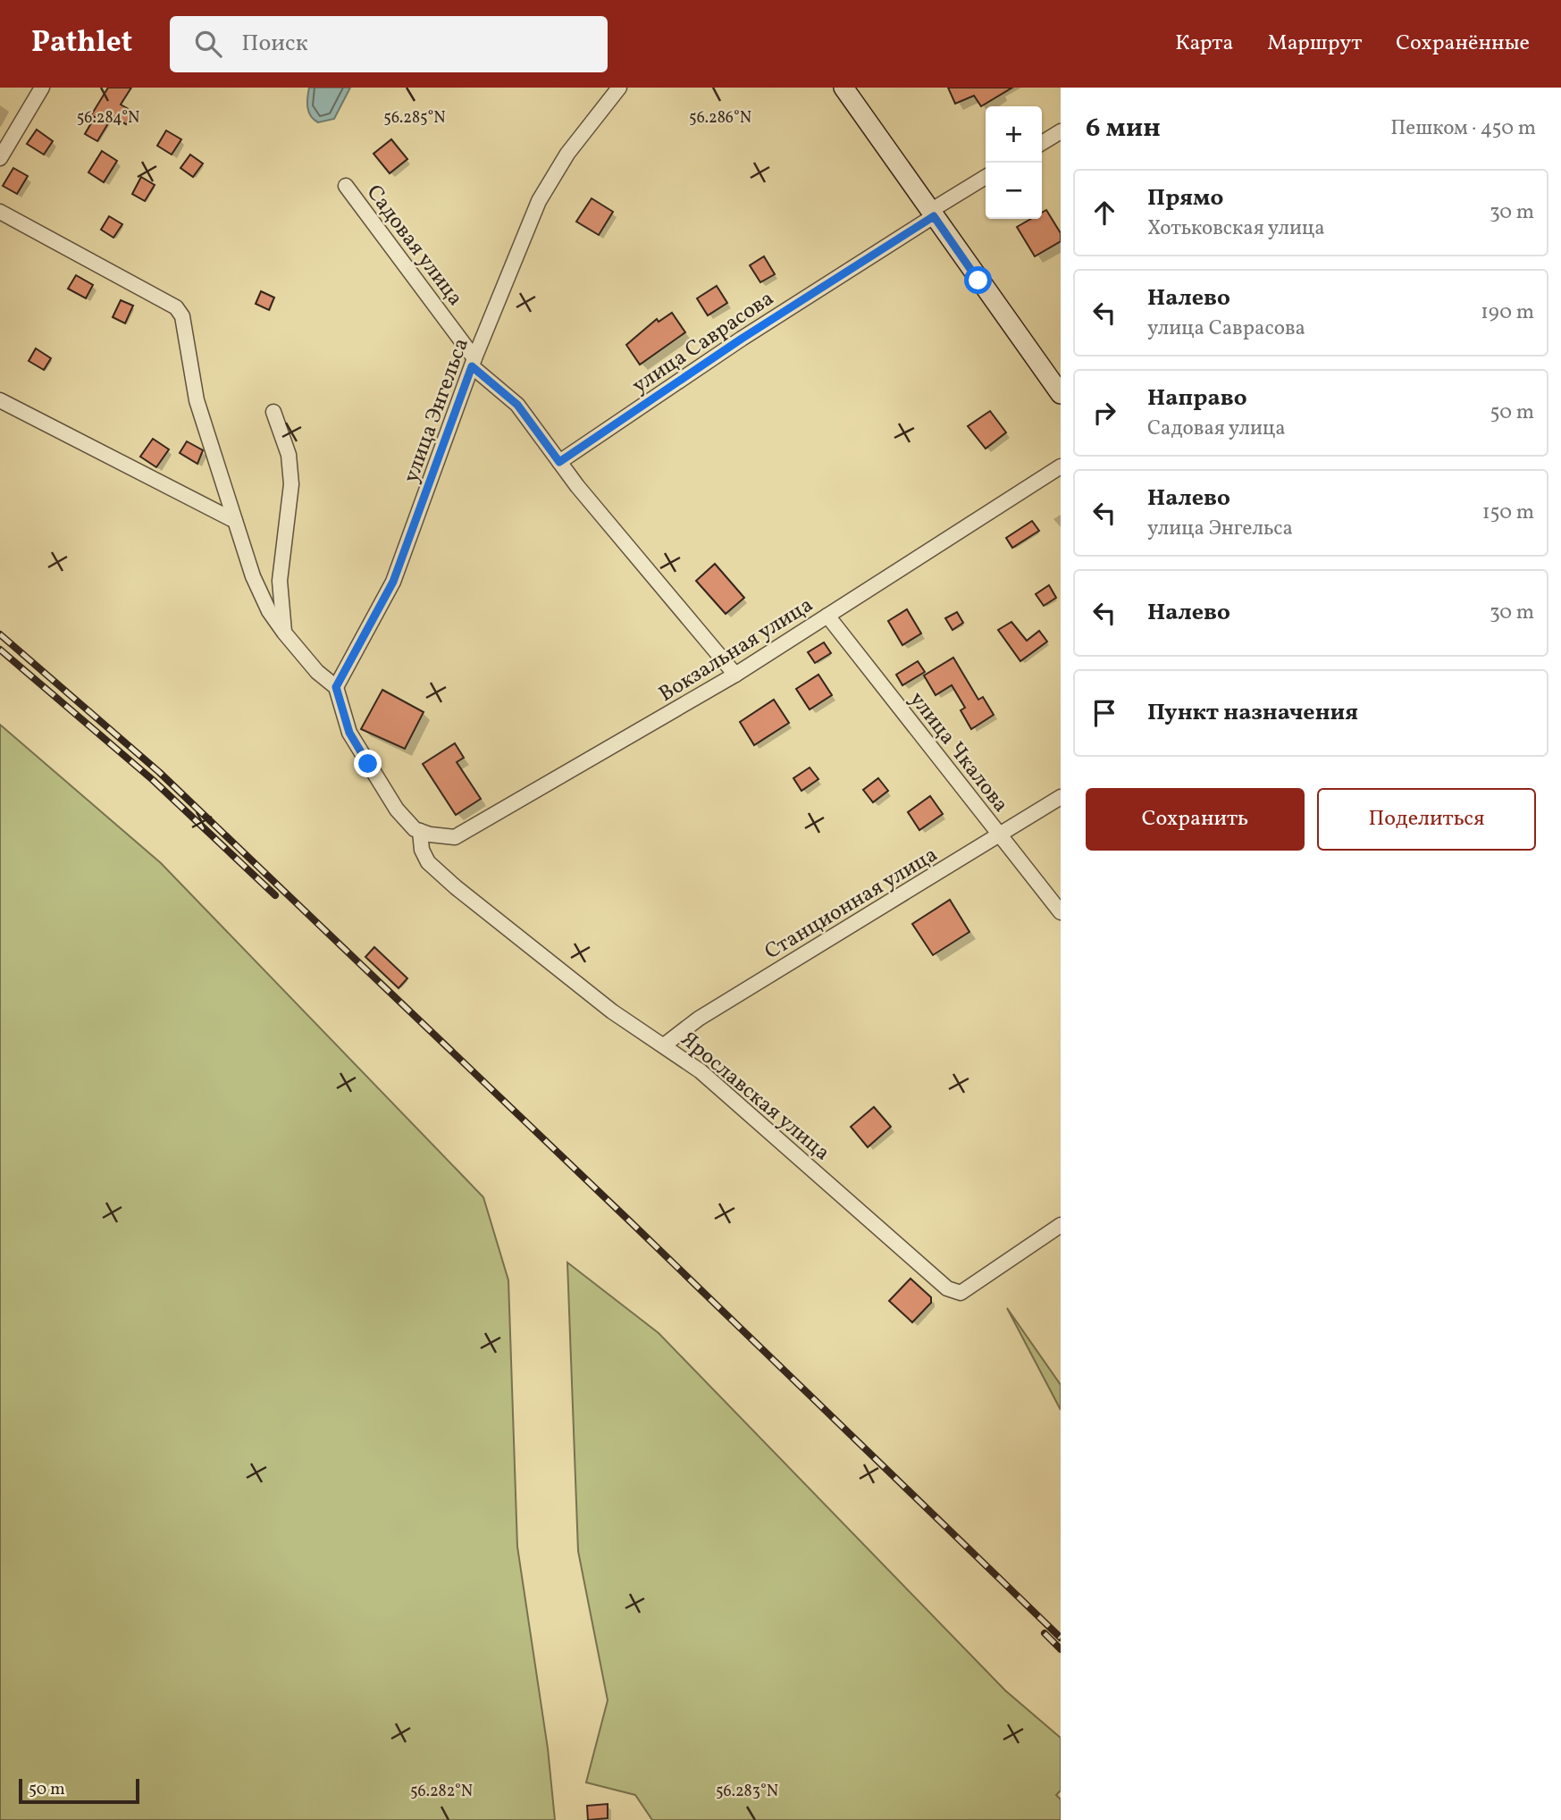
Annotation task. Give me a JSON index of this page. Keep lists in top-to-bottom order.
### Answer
{
  "streets": {
    "street": [
      "Садовая улица",
      "улица Саврасова",
      "улица Энгельса",
      "Вокзальная улица",
      "улица Чкалова",
      "Станционная улица",
      "Ярославская улица"
    ]
  },
  "crossings": [
    ["Садовая улица", "улица Саврасова"],
    ["Садовая улица", "улица Энгельса"],
    ["Садовая улица", "Вокзальная улица"],
    ["Вокзальная улица", "улица Чкалова"],
    ["Вокзальная улица", "Ярославская улица"],
    ["улица Чкалова", "Станционная улица"],
    ["Станционная улица", "Ярославская улица"]
  ],
  "scale_bar": "50 m",
  "page": {
    "header": "Pathlet",
    "search": "Поиск",
    "nav": ["Карта", "Маршрут", "Сохранённые"],
    "heading": ["6 мин", "Пешком · 450 m"],
    "map_buttons": ["+", "−"],
    "list": [
      ["Прямо", "Хотьковская улица", "30 m"],
      ["Налево", "улица Саврасова", "190 m"],
      ["Направо", "Садовая улица", "50 m"],
      ["Налево", "улица Энгельса", "150 m"],
      ["Налево", "30 m"],
      "Пункт назначения"
    ],
    "buttons": ["Сохранить", "Поделиться"],
    "scale": "50 m"
  },
  "coordinates": [
    "56.284°N",
    "56.285°N",
    "56.286°N",
    "56.282°N",
    "56.283°N"
  ]
}
